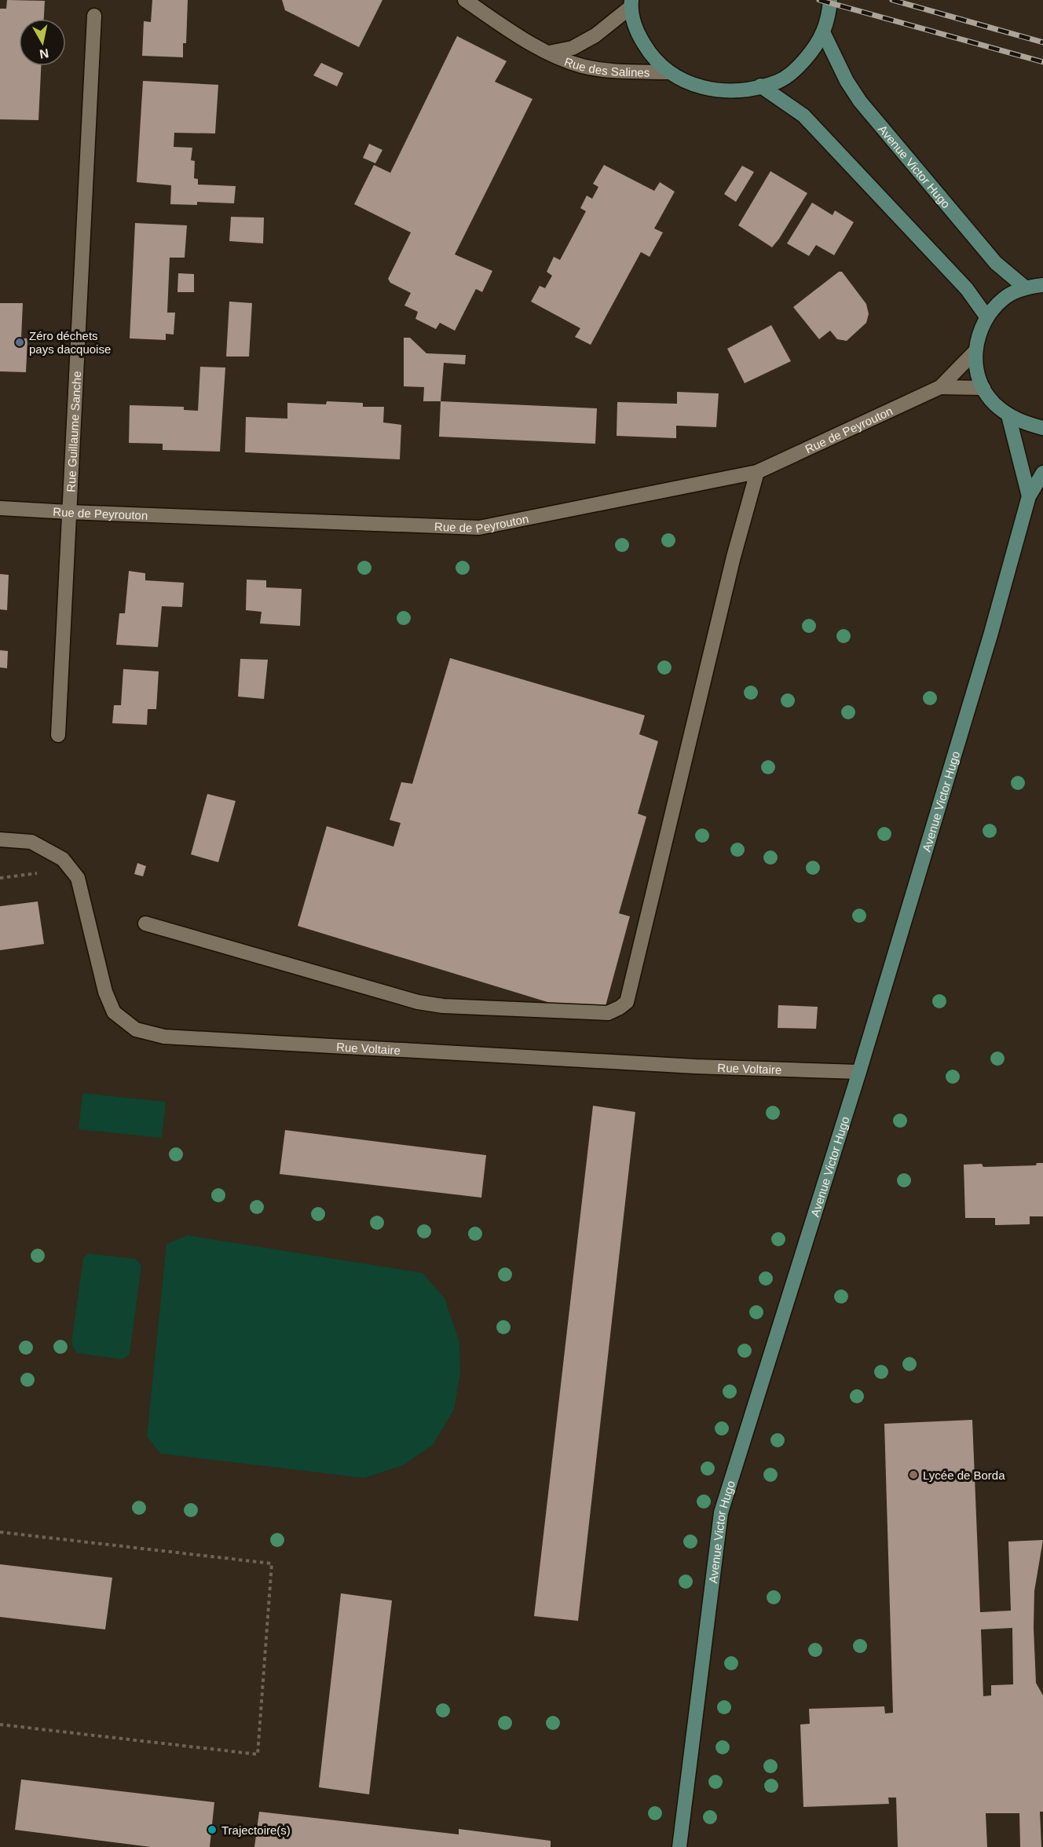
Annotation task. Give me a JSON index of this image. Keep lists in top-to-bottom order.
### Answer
{
  "streets": {
    "main road": ["Avenue Victor Hugo"],
    "street": [
      "Rue des Salines",
      "Rue de Peyrouton",
      "Rue Guillaume Sanche",
      "Rue Voltaire"
    ]
  },
  "crossings": [
    ["Avenue Victor Hugo", "Rue Voltaire"],
    ["Rue de Peyrouton", "Rue Guillaume Sanche"]
  ],
  "places": ["Zéro déchets pays dacquoise", "Lycée de Borda", "Trajectoire(s)"],
  "north": "bottom"
}
